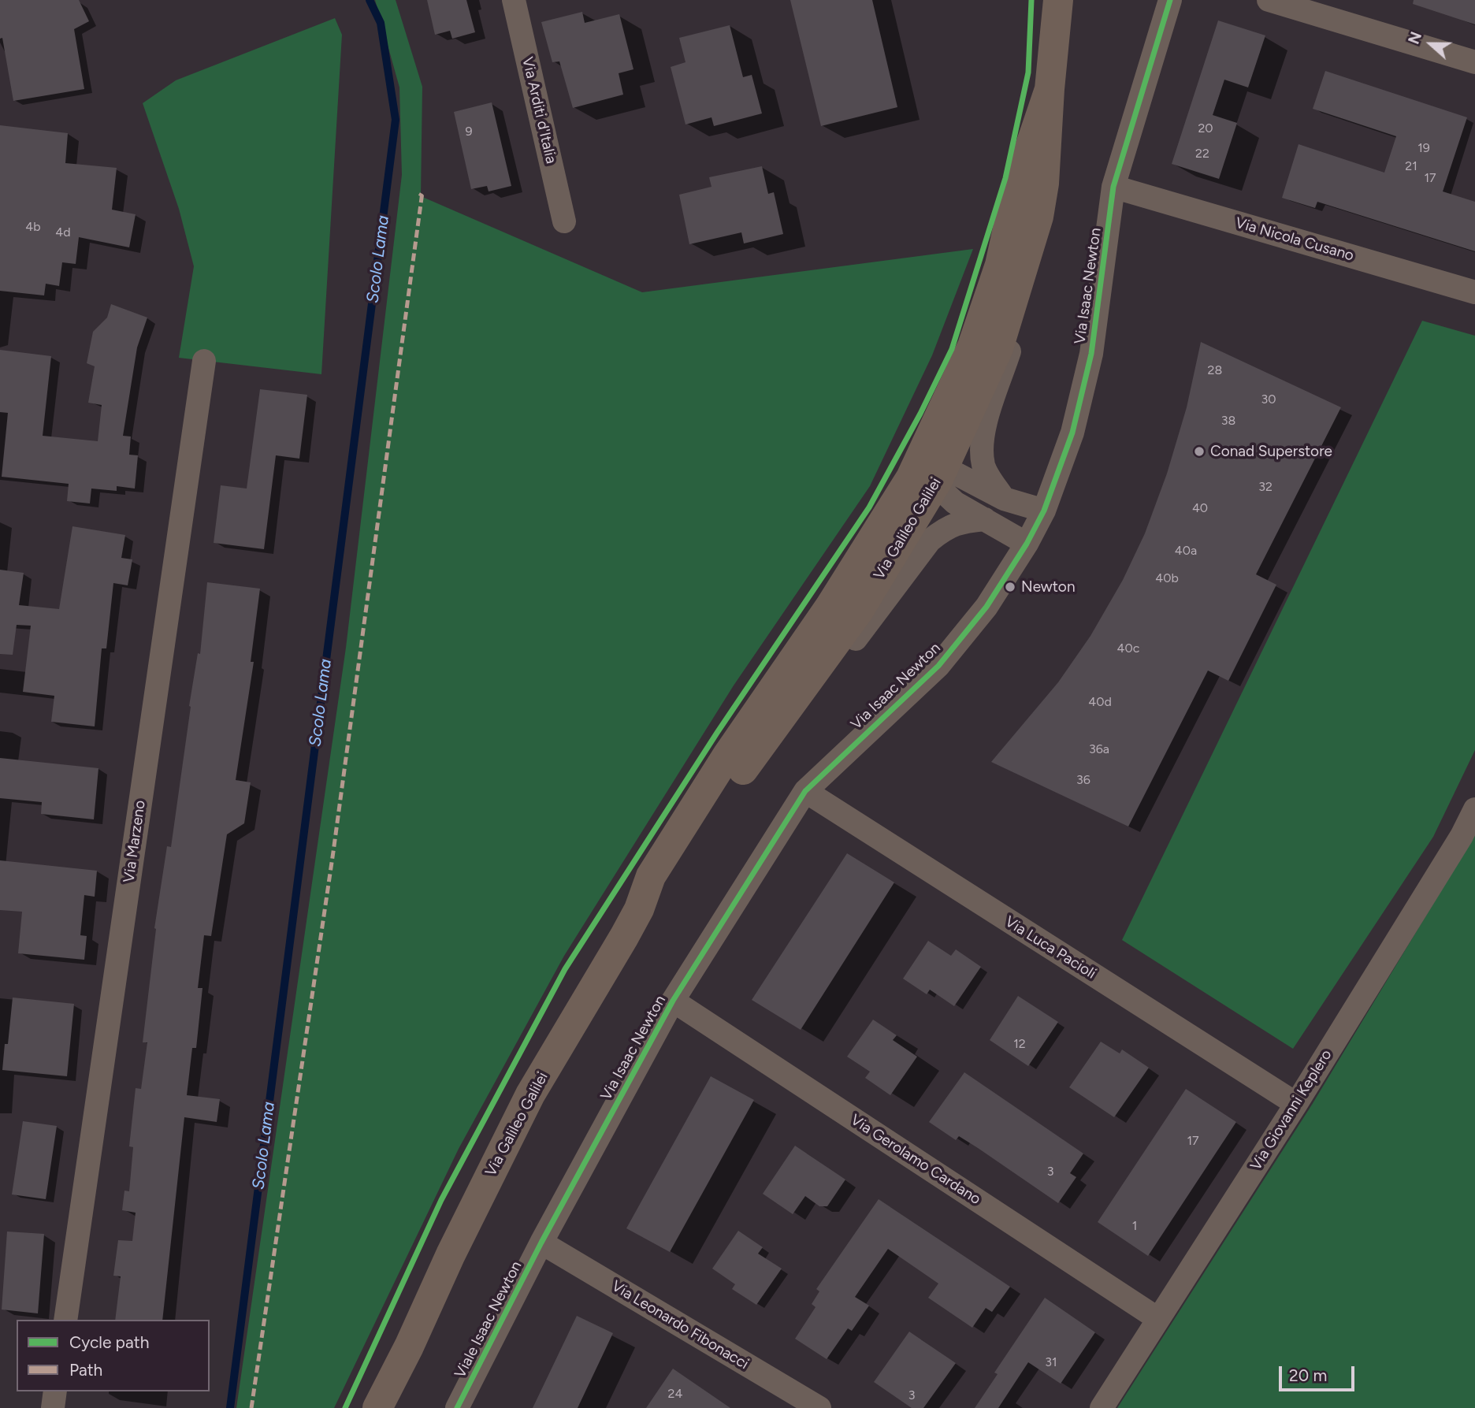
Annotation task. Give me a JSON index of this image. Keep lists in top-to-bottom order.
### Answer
{
  "streets": {
    "main road": ["Via Galileo Galilei"],
    "street": [
      "Via Arditi d'Italia",
      "Via Nicola Cusano",
      "Via Isaac Newton",
      "Via Marzeno",
      "Via Luca Pacioli",
      "Via Giovanni Keplero",
      "Via Gerolamo Cardano",
      "Viale Isaac Newton",
      "Via Leonardo Fibonacci"
    ]
  },
  "crossings": [
    ["Via Nicola Cusano", "Via Isaac Newton"],
    ["Via Isaac Newton", "Via Luca Pacioli"],
    ["Via Isaac Newton", "Via Gerolamo Cardano"],
    ["Via Isaac Newton", "Viale Isaac Newton"],
    ["Via Isaac Newton", "Via Leonardo Fibonacci"],
    ["Via Luca Pacioli", "Via Giovanni Keplero"],
    ["Via Giovanni Keplero", "Via Gerolamo Cardano"],
    ["Viale Isaac Newton", "Via Leonardo Fibonacci"]
  ],
  "water": ["Scolo Lama"],
  "places": ["Conad Superstore", "Newton"],
  "house_numbers": [
    "20",
    "9",
    "19",
    "22",
    "21",
    "17",
    "4b",
    "4d",
    "28",
    "30",
    "38",
    "32",
    "40",
    "40a",
    "40b",
    "40c",
    "40d",
    "36a",
    "36",
    "12",
    "17",
    "3",
    "1",
    "31",
    "24",
    "3"
  ],
  "legend": ["Cycle path", "Path"],
  "scale_bar": "20 m",
  "north": "left"
}
